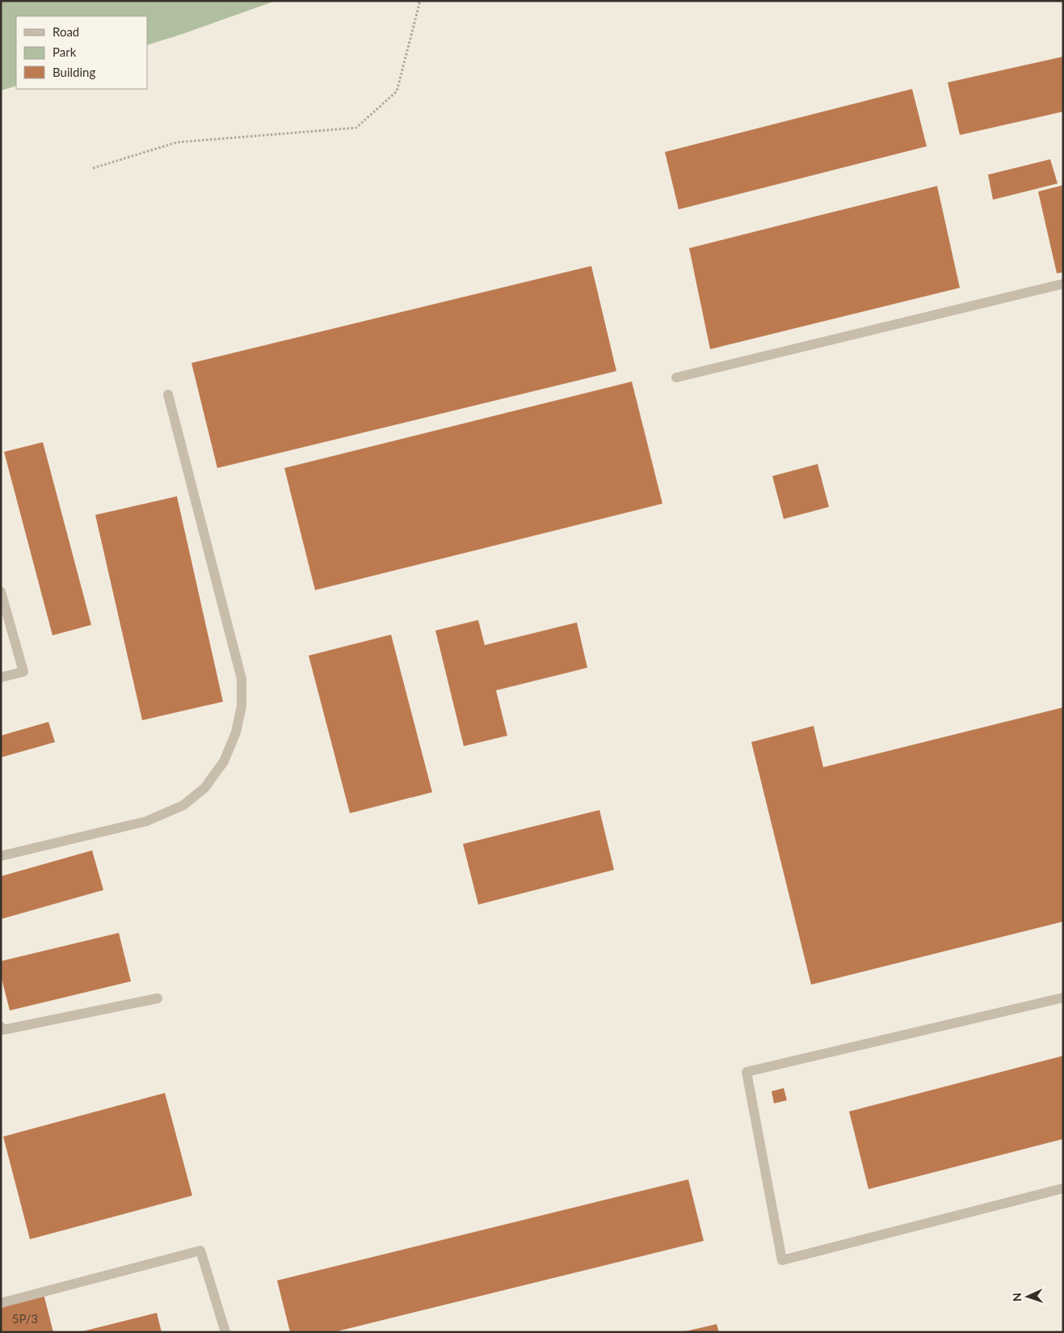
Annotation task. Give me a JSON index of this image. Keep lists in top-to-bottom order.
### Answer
{
  "house_numbers": ["5Р/3"],
  "legend": ["Road", "Park", "Building"],
  "north": "left"
}
